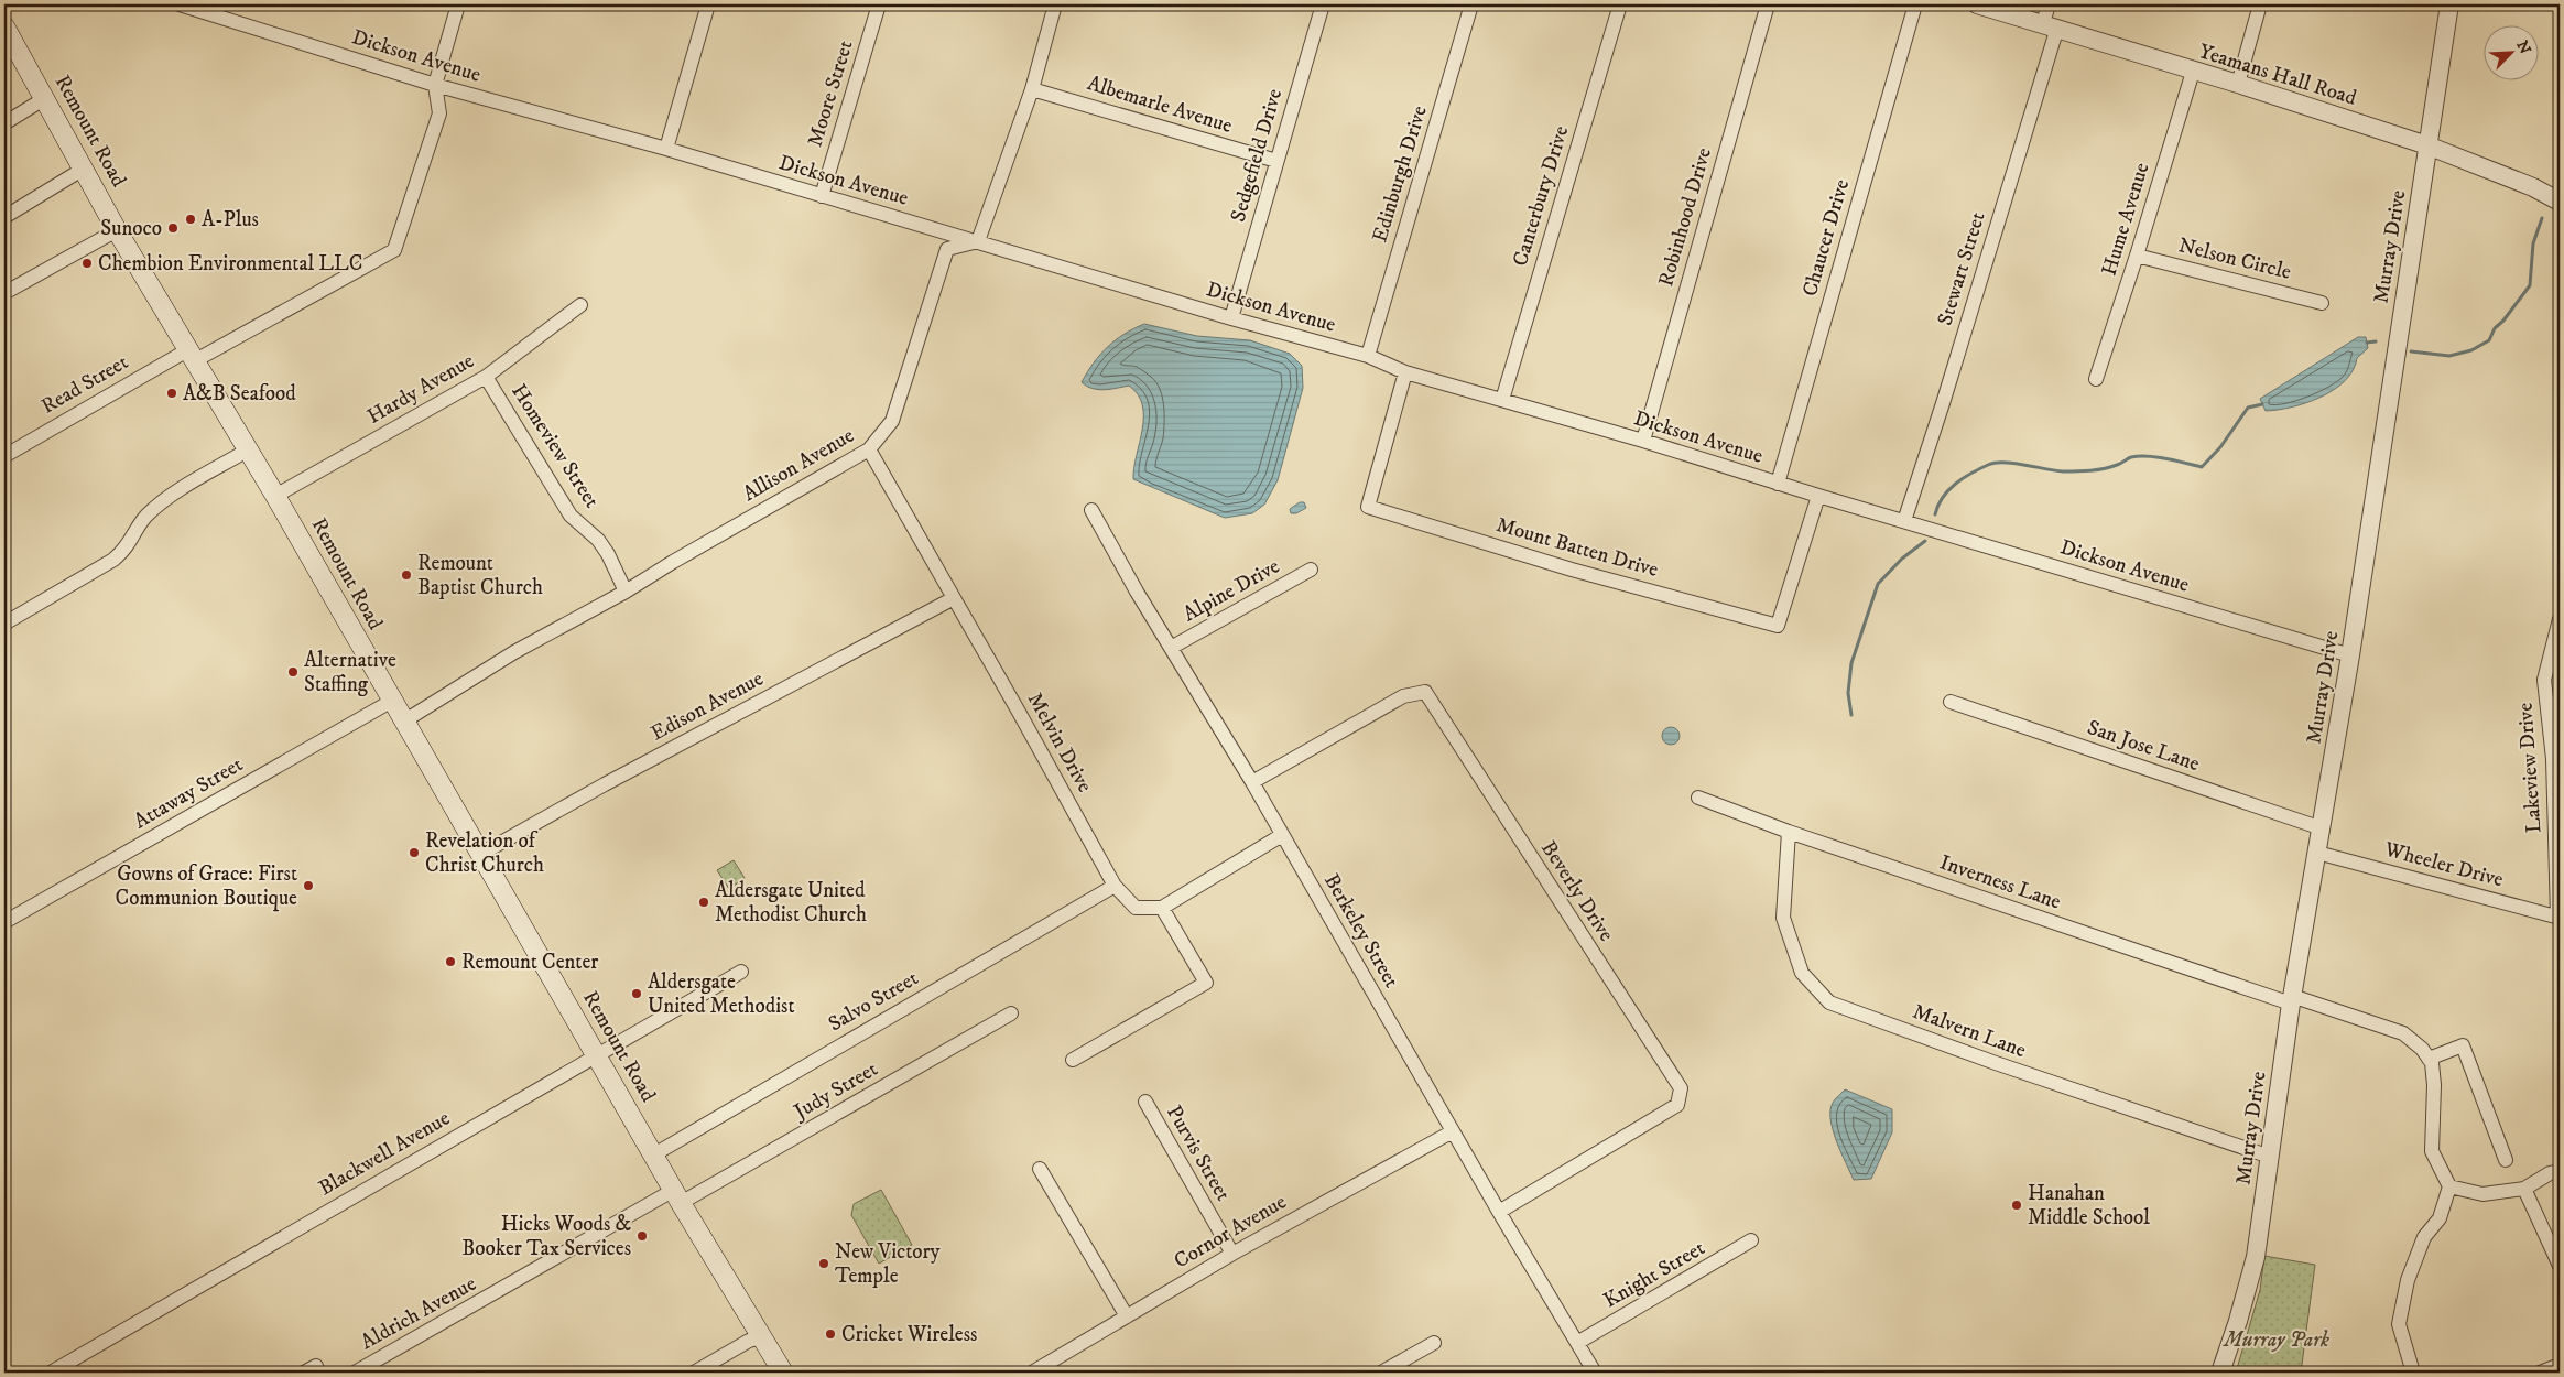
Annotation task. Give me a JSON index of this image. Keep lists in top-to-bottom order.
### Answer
{
  "streets": {
    "main road": ["Remount Road"],
    "street": [
      "Dickson Avenue",
      "Yeamans Hall Road",
      "Moore Street",
      "Albemarle Avenue",
      "Sedgefield Drive",
      "Edinburgh Drive",
      "Canterbury Drive",
      "Robinhood Drive",
      "Hume Avenue",
      "Chaucer Drive",
      "Murray Drive",
      "Nelson Circle",
      "Stewart Street",
      "Read Street",
      "Hardy Avenue",
      "Homeview Street",
      "Allison Avenue",
      "Mount Batten Drive",
      "Alpine Drive",
      "Edison Avenue",
      "Melvin Drive",
      "San Jose Lane",
      "Lakeview Drive",
      "Attaway Street",
      "Wheeler Drive",
      "Inverness Lane",
      "Beverly Drive",
      "Berkeley Street",
      "Salvo Street",
      "Malvern Lane",
      "Judy Street",
      "Blackwell Avenue",
      "Purvis Street",
      "Cornor Avenue",
      "Knight Street",
      "Aldrich Avenue"
    ]
  },
  "crossings": [
    ["Dickson Avenue", "Moore Street"],
    ["Dickson Avenue", "Sedgefield Drive"],
    ["Dickson Avenue", "Edinburgh Drive"],
    ["Dickson Avenue", "Canterbury Drive"],
    ["Dickson Avenue", "Robinhood Drive"],
    ["Dickson Avenue", "Chaucer Drive"],
    ["Dickson Avenue", "Murray Drive"],
    ["Dickson Avenue", "Stewart Street"],
    ["Dickson Avenue", "Read Street"],
    ["Dickson Avenue", "Allison Avenue"],
    ["Dickson Avenue", "Mount Batten Drive"],
    ["Yeamans Hall Road", "Hume Avenue"],
    ["Yeamans Hall Road", "Murray Drive"],
    ["Yeamans Hall Road", "Stewart Street"],
    ["Albemarle Avenue", "Sedgefield Drive"],
    ["Remount Road", "Read Street"],
    ["Remount Road", "Hardy Avenue"],
    ["Remount Road", "Allison Avenue"],
    ["Remount Road", "Edison Avenue"],
    ["Remount Road", "Attaway Street"],
    ["Remount Road", "Salvo Street"],
    ["Remount Road", "Judy Street"],
    ["Remount Road", "Blackwell Avenue"],
    ["Remount Road", "Aldrich Avenue"],
    ["Hume Avenue", "Nelson Circle"],
    ["Murray Drive", "San Jose Lane"],
    ["Murray Drive", "Wheeler Drive"],
    ["Murray Drive", "Inverness Lane"],
    ["Murray Drive", "Malvern Lane"],
    ["Hardy Avenue", "Homeview Street"],
    ["Homeview Street", "Allison Avenue"],
    ["Allison Avenue", "Melvin Drive"],
    ["Alpine Drive", "Berkeley Street"],
    ["Edison Avenue", "Melvin Drive"],
    ["Melvin Drive", "Salvo Street"],
    ["Lakeview Drive", "Wheeler Drive"],
    ["Inverness Lane", "Malvern Lane"],
    ["Beverly Drive", "Berkeley Street"],
    ["Berkeley Street", "Cornor Avenue"],
    ["Berkeley Street", "Knight Street"],
    ["Judy Street", "Aldrich Avenue"],
    ["Purvis Street", "Cornor Avenue"]
  ],
  "parks": ["Murray Park"],
  "places": [
    "A-Plus",
    "Sunoco",
    "Chembion Environmental LLC",
    "A&B Seafood",
    "Remount Baptist Church",
    "Alternative Staffing",
    "Revelation of Christ Church",
    "Gowns of Grace: First Communion Boutique",
    "Aldersgate United Methodist Church",
    "Remount Center",
    "Aldersgate United Methodist",
    "Hanahan Middle School",
    "Hicks Woods & Booker Tax Services",
    "New Victory Temple",
    "Cricket Wireless"
  ],
  "north": "top right"
}
